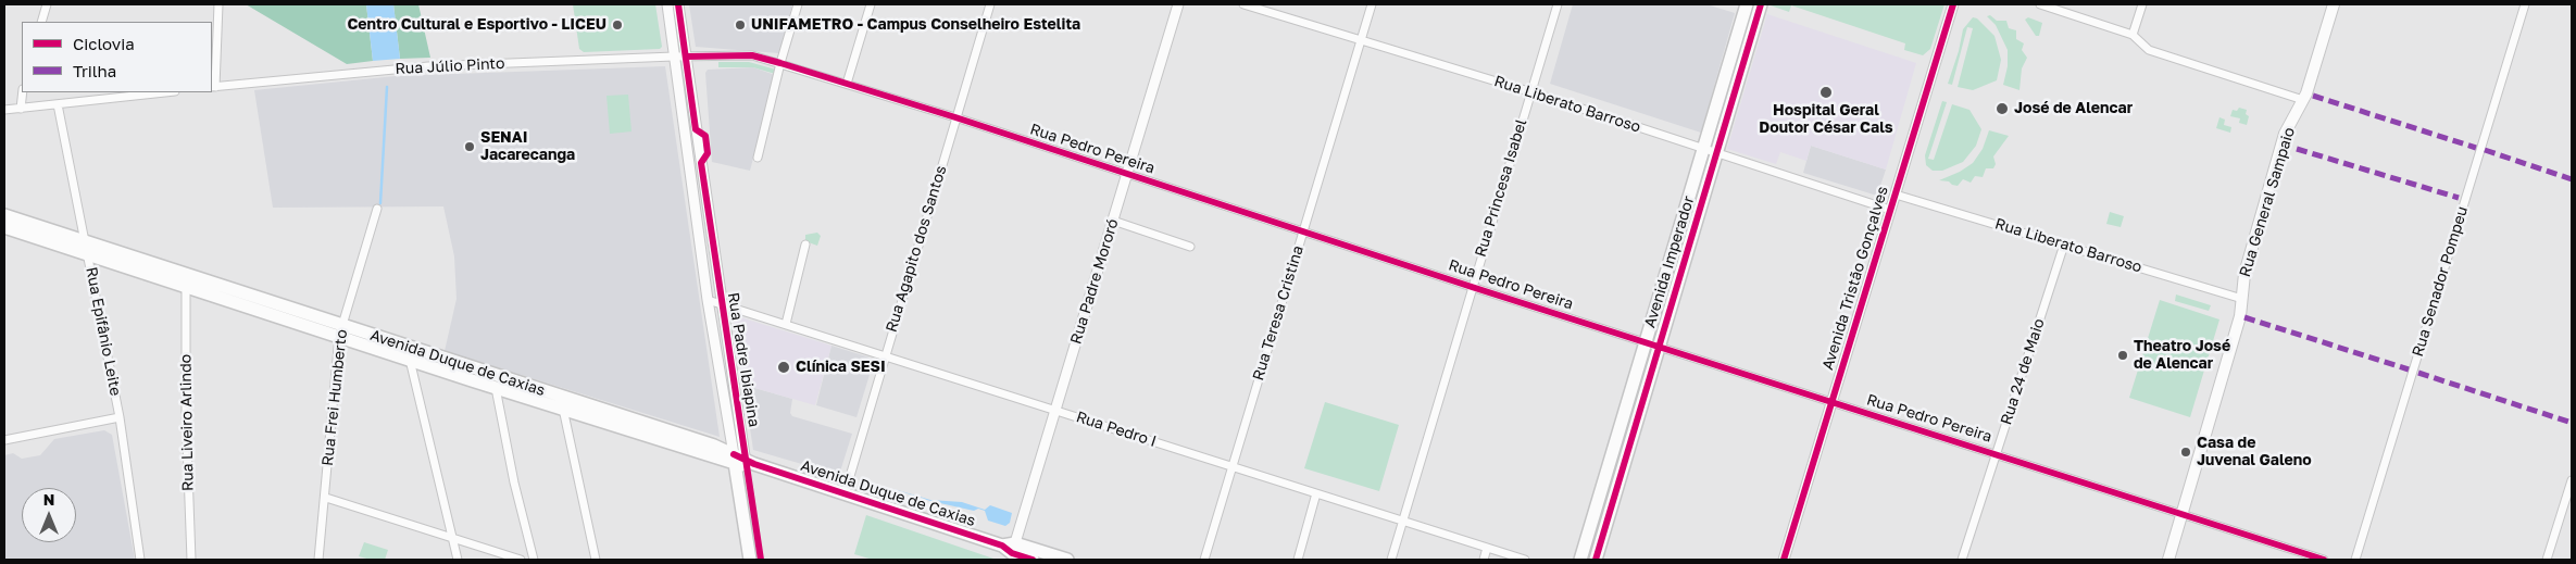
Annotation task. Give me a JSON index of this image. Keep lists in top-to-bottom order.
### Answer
{
  "streets": {
    "main road": [
      "Rua General Sampaio",
      "Avenida Imperador",
      "Rua Padre Ibiapina",
      "Avenida Duque de Caxias"
    ],
    "street": [
      "Rua Júlio Pinto",
      "Rua Liberato Barroso",
      "Rua Pedro Pereira",
      "Rua Princesa Isabel",
      "Rua Agapito dos Santos",
      "Avenida Tristão Gonçalves",
      "Rua Padre Mororó",
      "Rua Senador Pompeu",
      "Rua Teresa Cristina",
      "Rua Epifânio Leite",
      "Rua 24 de Maio",
      "Rua Frei Humberto",
      "Rua Liveiro Arlindo",
      "Rua Pedro I"
    ]
  },
  "crossings": [
    ["Rua Júlio Pinto", "Rua Pedro Pereira"],
    ["Rua Júlio Pinto", "Rua Padre Ibiapina"],
    ["Rua Liberato Barroso", "Rua Princesa Isabel"],
    ["Rua Liberato Barroso", "Rua General Sampaio"],
    ["Rua Liberato Barroso", "Avenida Imperador"],
    ["Rua Liberato Barroso", "Avenida Tristão Gonçalves"],
    ["Rua Liberato Barroso", "Rua Teresa Cristina"],
    ["Rua Liberato Barroso", "Rua 24 de Maio"],
    ["Rua Pedro Pereira", "Rua Princesa Isabel"],
    ["Rua Pedro Pereira", "Rua General Sampaio"],
    ["Rua Pedro Pereira", "Rua Agapito dos Santos"],
    ["Rua Pedro Pereira", "Avenida Imperador"],
    ["Rua Pedro Pereira", "Avenida Tristão Gonçalves"],
    ["Rua Pedro Pereira", "Rua Padre Mororó"],
    ["Rua Pedro Pereira", "Rua Teresa Cristina"],
    ["Rua Pedro Pereira", "Rua Padre Ibiapina"],
    ["Rua Pedro Pereira", "Rua 24 de Maio"],
    ["Rua Princesa Isabel", "Rua Pedro I"],
    ["Rua Agapito dos Santos", "Avenida Duque de Caxias"],
    ["Rua Agapito dos Santos", "Rua Pedro I"],
    ["Rua Padre Mororó", "Avenida Duque de Caxias"],
    ["Rua Padre Mororó", "Rua Pedro I"],
    ["Rua Teresa Cristina", "Rua Pedro I"],
    ["Rua Epifânio Leite", "Avenida Duque de Caxias"],
    ["Rua Padre Ibiapina", "Avenida Duque de Caxias"],
    ["Rua Padre Ibiapina", "Rua Pedro I"],
    ["Avenida Duque de Caxias", "Rua Frei Humberto"],
    ["Avenida Duque de Caxias", "Rua Liveiro Arlindo"]
  ],
  "places": [
    "Centro Cultural e Esportivo - LICEU",
    "UNIFAMETRO - Campus Conselheiro Estelita",
    "Hospital Geral Doutor César Cals",
    "José de Alencar",
    "SENAI Jacarecanga",
    "Theatro José de Alencar",
    "Clínica SESI",
    "Casa de Juvenal Galeno"
  ],
  "legend": ["Ciclovia", "Trilha"],
  "north": "top"
}
